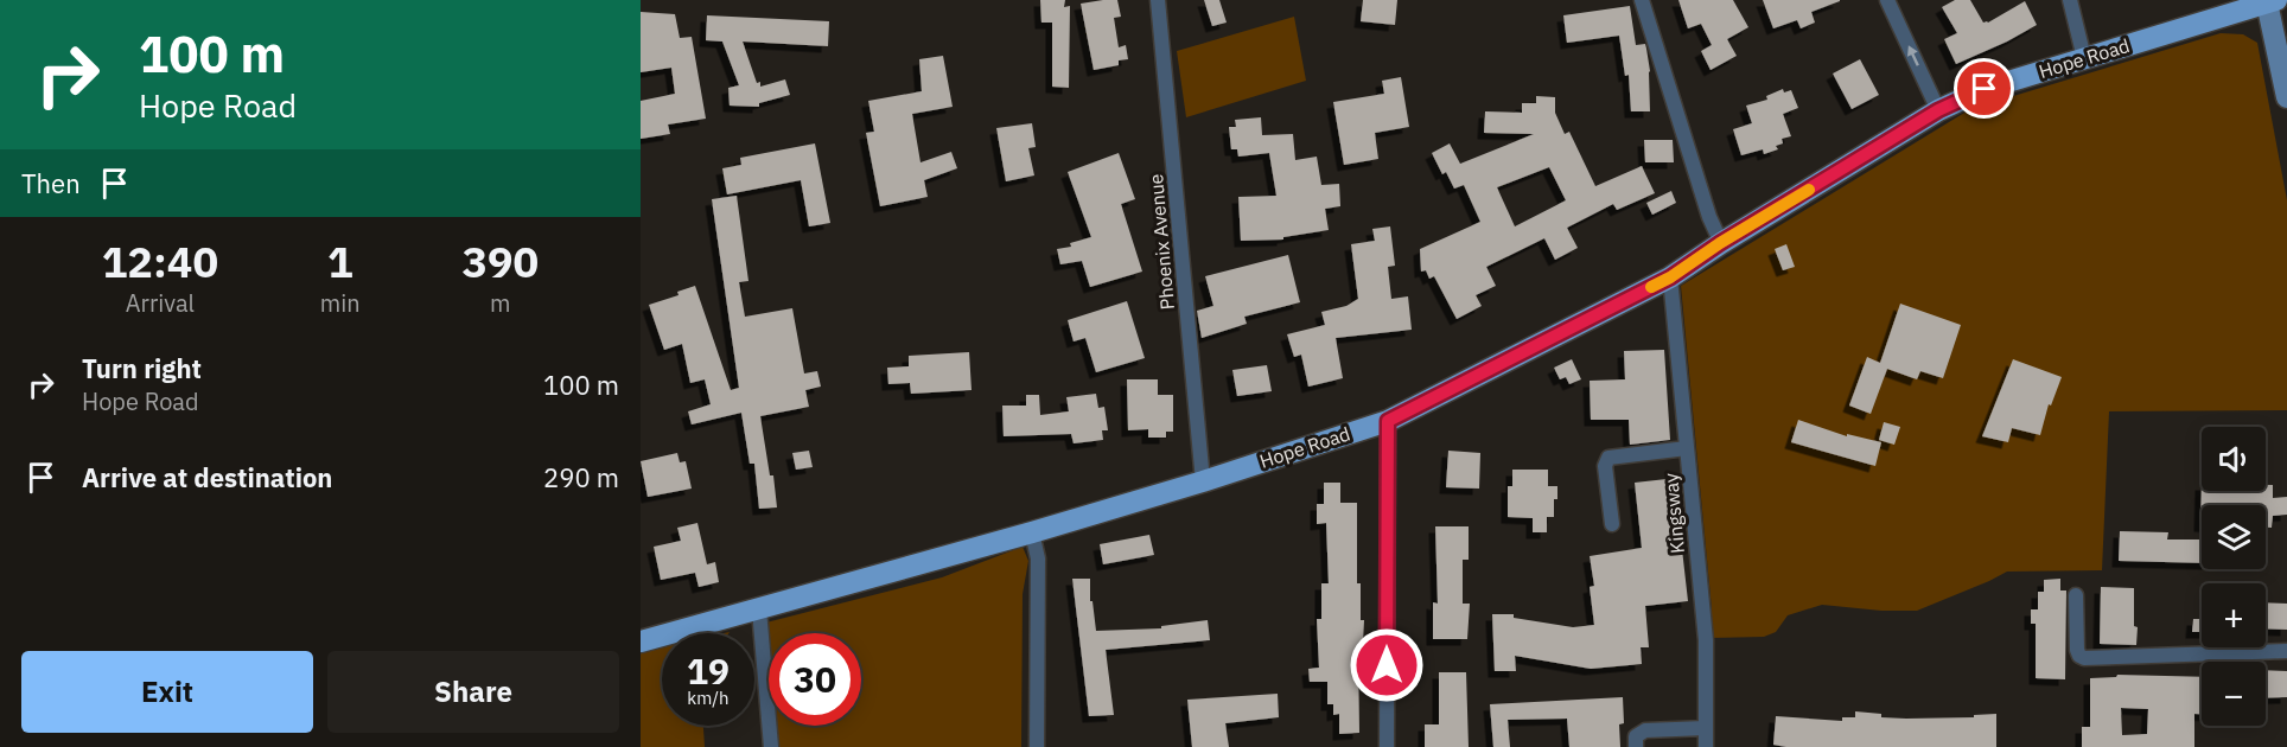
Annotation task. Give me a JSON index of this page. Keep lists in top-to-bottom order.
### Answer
{
  "streets": {
    "main road": ["Hope Road"],
    "street": ["Phoenix Avenue", "Kingsway"]
  },
  "crossings": [
    ["Hope Road", "Phoenix Avenue"],
    ["Hope Road", "Kingsway"]
  ],
  "page": {
    "turn": ["100 m", "Hope Road"],
    "then": "Then",
    "eta": [
      "12:40",
      "Arrival",
      "1",
      "min",
      "390",
      "m"
    ],
    "list": [
      {
        "name": "Turn right",
        "note": "Hope Road",
        "value": "100 m"
      },
      {
        "name": "Arrive at destination",
        "value": "290 m"
      }
    ],
    "map_buttons": ["+", "−"],
    "speed": "19 km/h",
    "limit": "30",
    "buttons": ["Exit", "Share"]
  }
}
